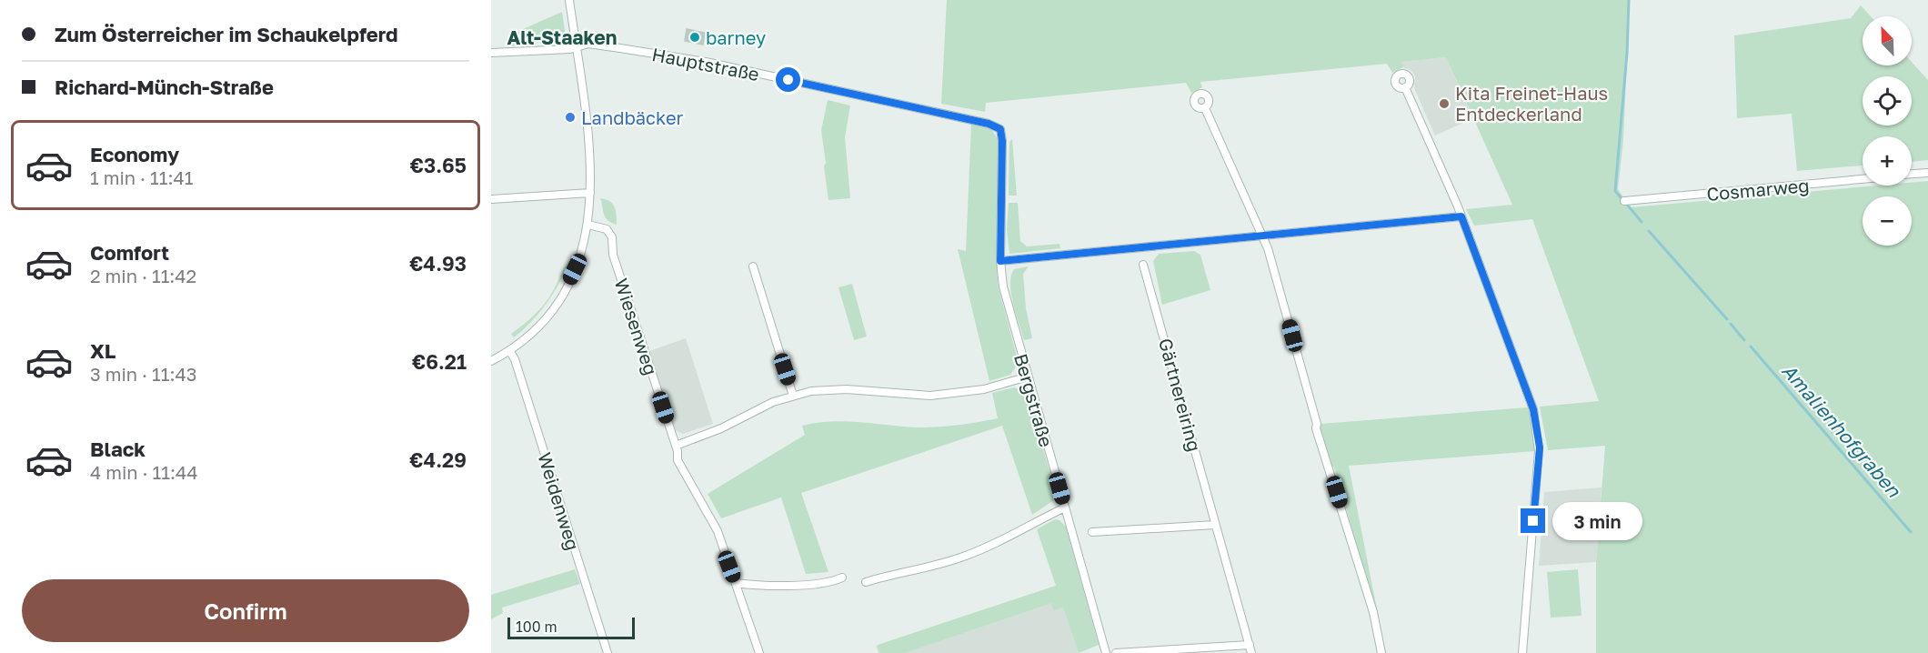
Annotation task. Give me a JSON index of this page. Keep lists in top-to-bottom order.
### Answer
{
  "streets": {
    "street": [
      "Hauptstraße",
      "Cosmarweg",
      "Wiesenweg",
      "Gärtnereiring",
      "Bergstraße",
      "Weidenweg"
    ]
  },
  "crossings": [
    ["Hauptstraße", "Bergstraße"]
  ],
  "districts": ["Alt-Staaken"],
  "water": ["Amalienhofgraben"],
  "places": ["barney", "Kita Freinet-Haus Entdeckerland", "Landbäcker"],
  "scale_bar": "100 m",
  "north": "top left",
  "page": {
    "banner": ["Zum Österreicher im Schaukelpferd", "Richard-Münch-Straße"],
    "map_buttons": ["+", "−"],
    "list": [
      {
        "name": "Economy",
        "note": "1 min · 11:41",
        "value": "€3.65"
      },
      {
        "name": "Comfort",
        "note": "2 min · 11:42",
        "value": "€4.93"
      },
      {
        "name": "XL",
        "note": "3 min · 11:43",
        "value": "€6.21"
      },
      {
        "name": "Black",
        "note": "4 min · 11:44",
        "value": "€4.29"
      }
    ],
    "bubble": "3 min",
    "buttons": "Confirm",
    "scale": "100 m"
  }
}
